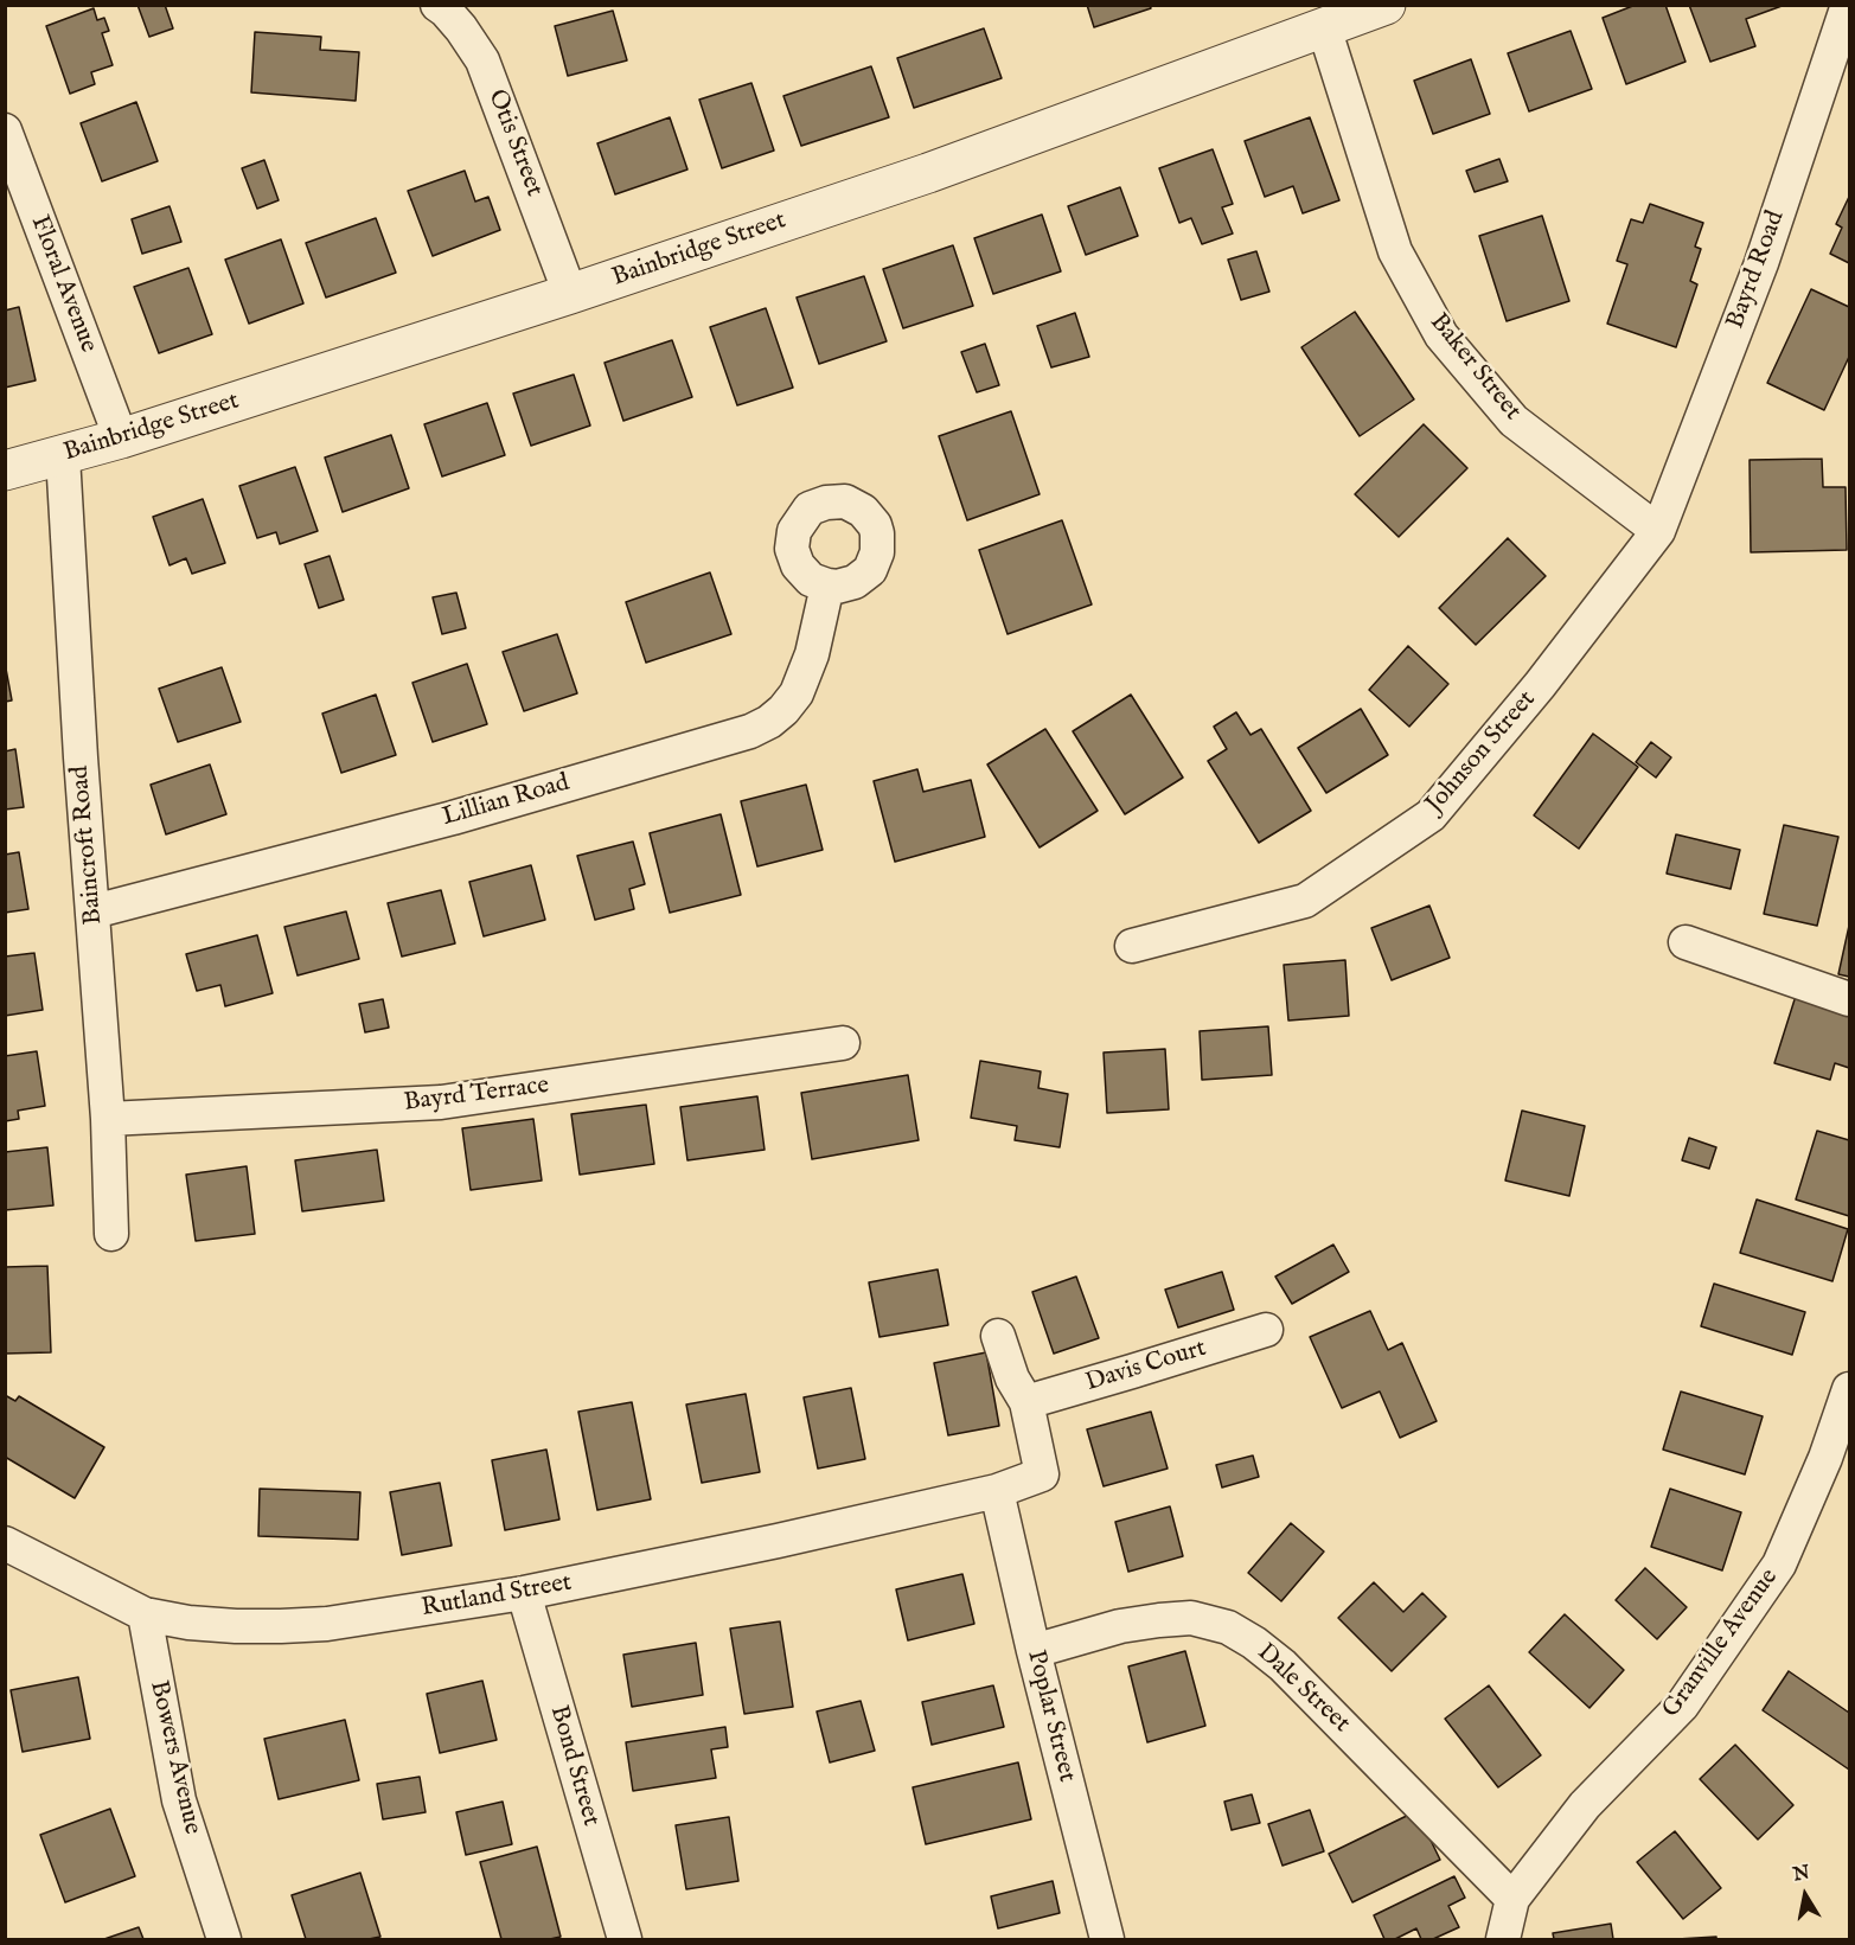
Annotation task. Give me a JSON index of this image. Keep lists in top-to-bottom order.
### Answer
{
  "streets": {
    "street": [
      "Otis Street",
      "Bainbridge Street",
      "Bayrd Road",
      "Floral Avenue",
      "Baker Street",
      "Johnson Street",
      "Lillian Road",
      "Baincroft Road",
      "Bayrd Terrace",
      "Davis Court",
      "Rutland Street",
      "Granville Avenue",
      "Dale Street",
      "Poplar Street",
      "Bowers Avenue",
      "Bond Street"
    ]
  },
  "crossings": [
    ["Otis Street", "Bainbridge Street"],
    ["Bainbridge Street", "Floral Avenue"],
    ["Bainbridge Street", "Baker Street"],
    ["Bainbridge Street", "Baincroft Road"],
    ["Bayrd Road", "Baker Street"],
    ["Bayrd Road", "Johnson Street"],
    ["Baker Street", "Johnson Street"],
    ["Lillian Road", "Baincroft Road"],
    ["Baincroft Road", "Bayrd Terrace"],
    ["Davis Court", "Rutland Street"],
    ["Rutland Street", "Poplar Street"],
    ["Rutland Street", "Bowers Avenue"],
    ["Rutland Street", "Bond Street"],
    ["Granville Avenue", "Dale Street"],
    ["Dale Street", "Poplar Street"]
  ],
  "north": "top"
}
